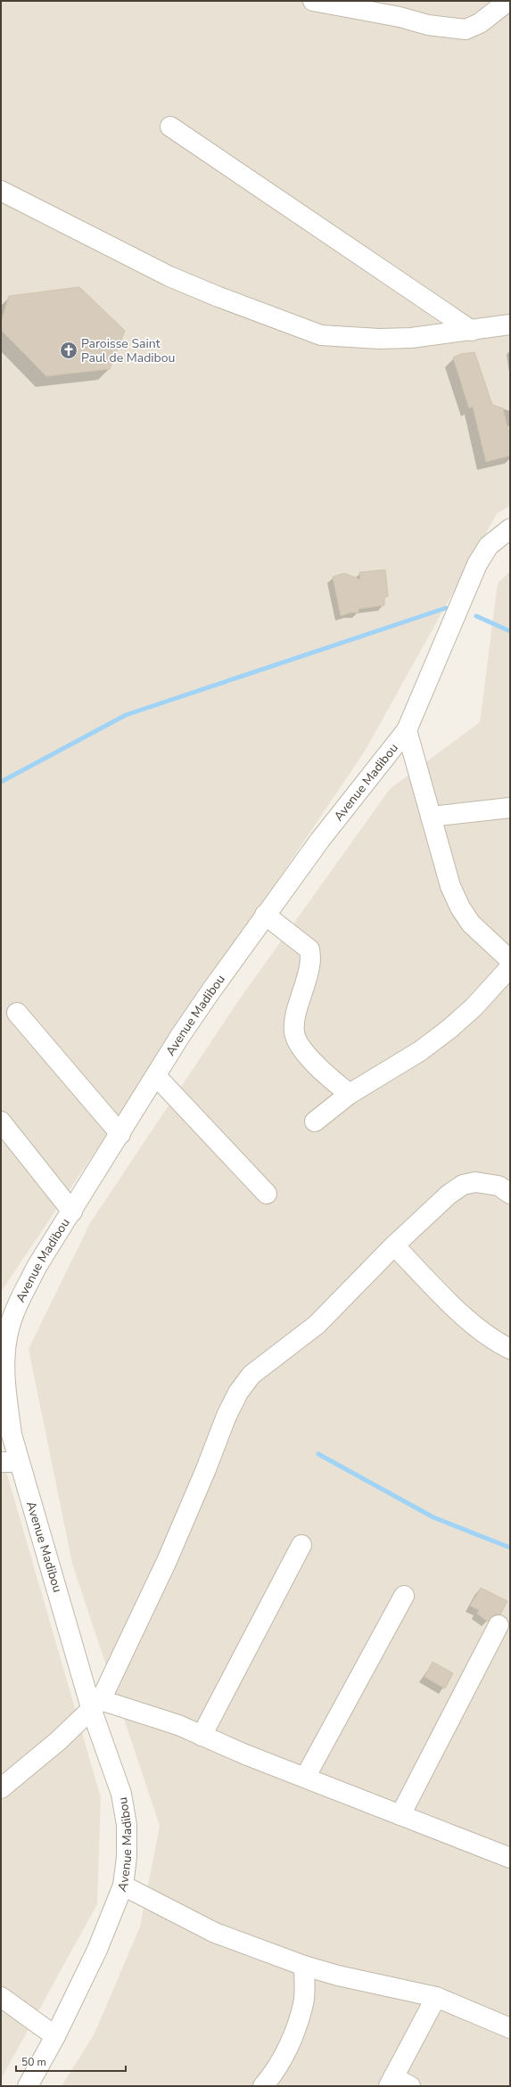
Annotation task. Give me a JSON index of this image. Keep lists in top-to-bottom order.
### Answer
{
  "streets": {
    "street": ["Avenue Madibou"]
  },
  "places": {
    "church": ["Paroisse Saint Paul de Madibou"]
  },
  "scale_bar": "50 m"
}
